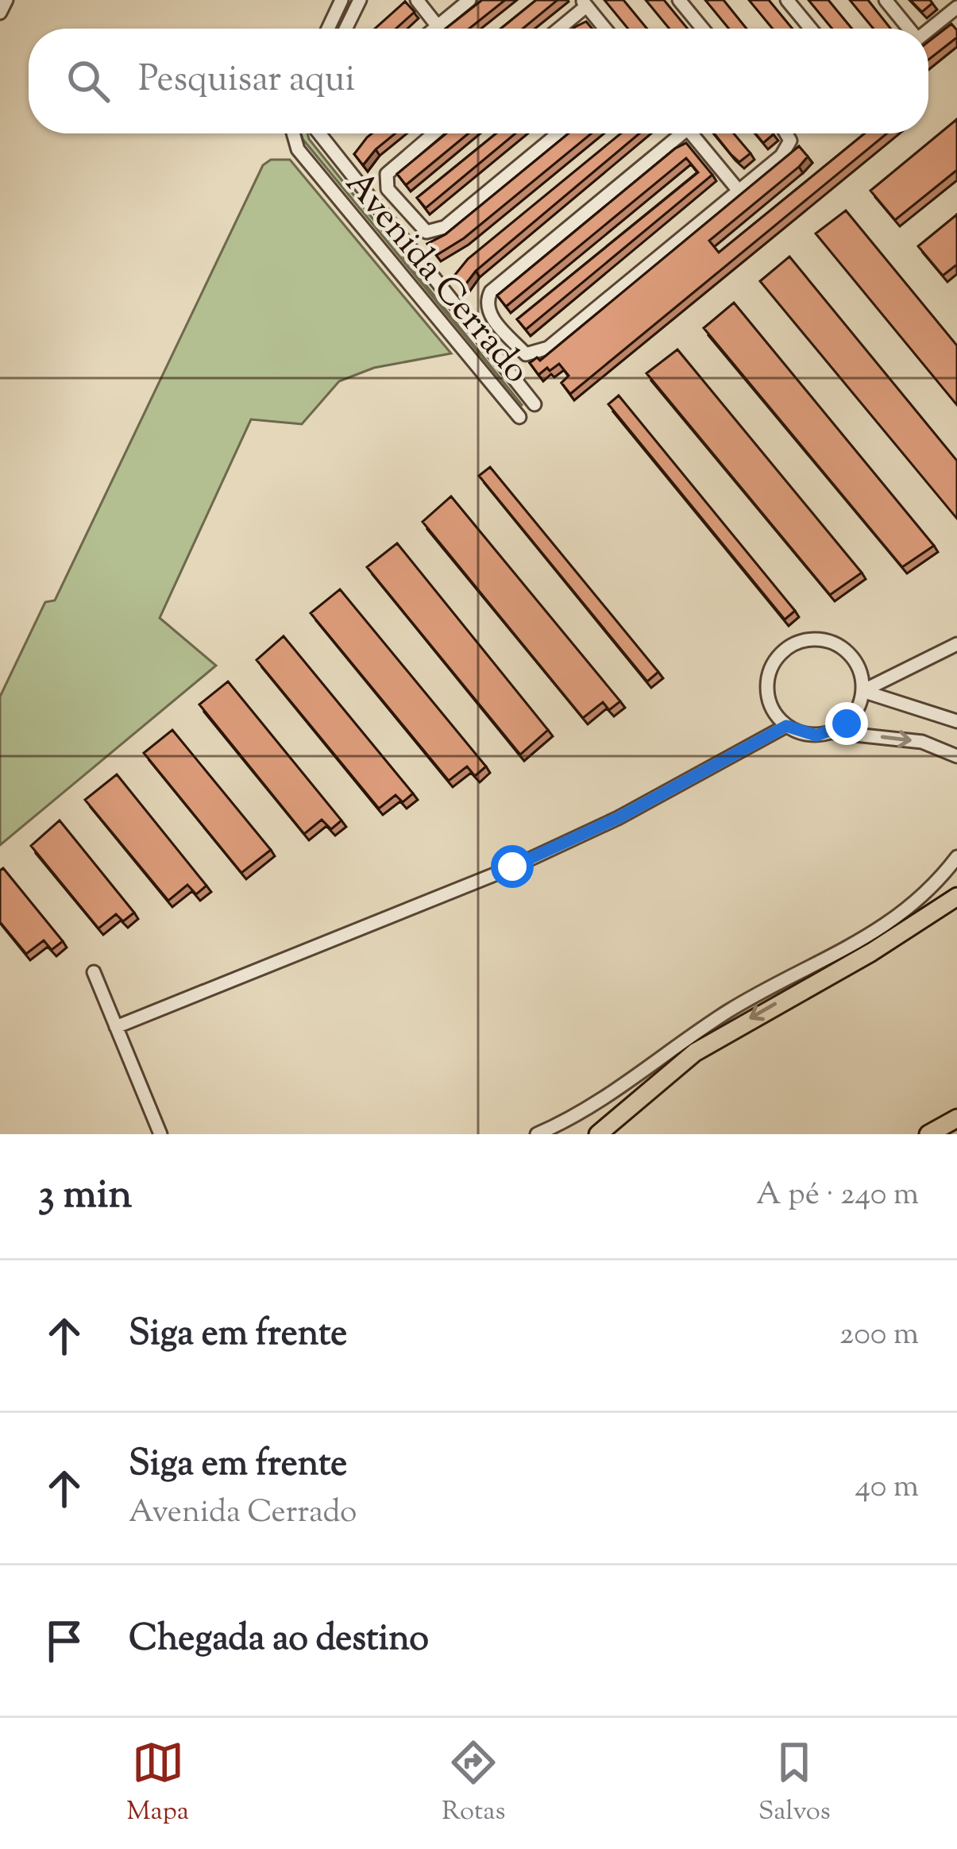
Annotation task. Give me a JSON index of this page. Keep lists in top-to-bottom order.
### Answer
{
  "streets": {
    "street": ["Avenida Cerrado"]
  },
  "page": {
    "search": "Pesquisar aqui",
    "heading": ["3 min", "A pé · 240 m"],
    "list": [
      ["Siga em frente", "200 m"],
      ["Siga em frente", "Avenida Cerrado", "40 m"],
      "Chegada ao destino"
    ],
    "nav": ["Mapa", "Rotas", "Salvos"]
  }
}
